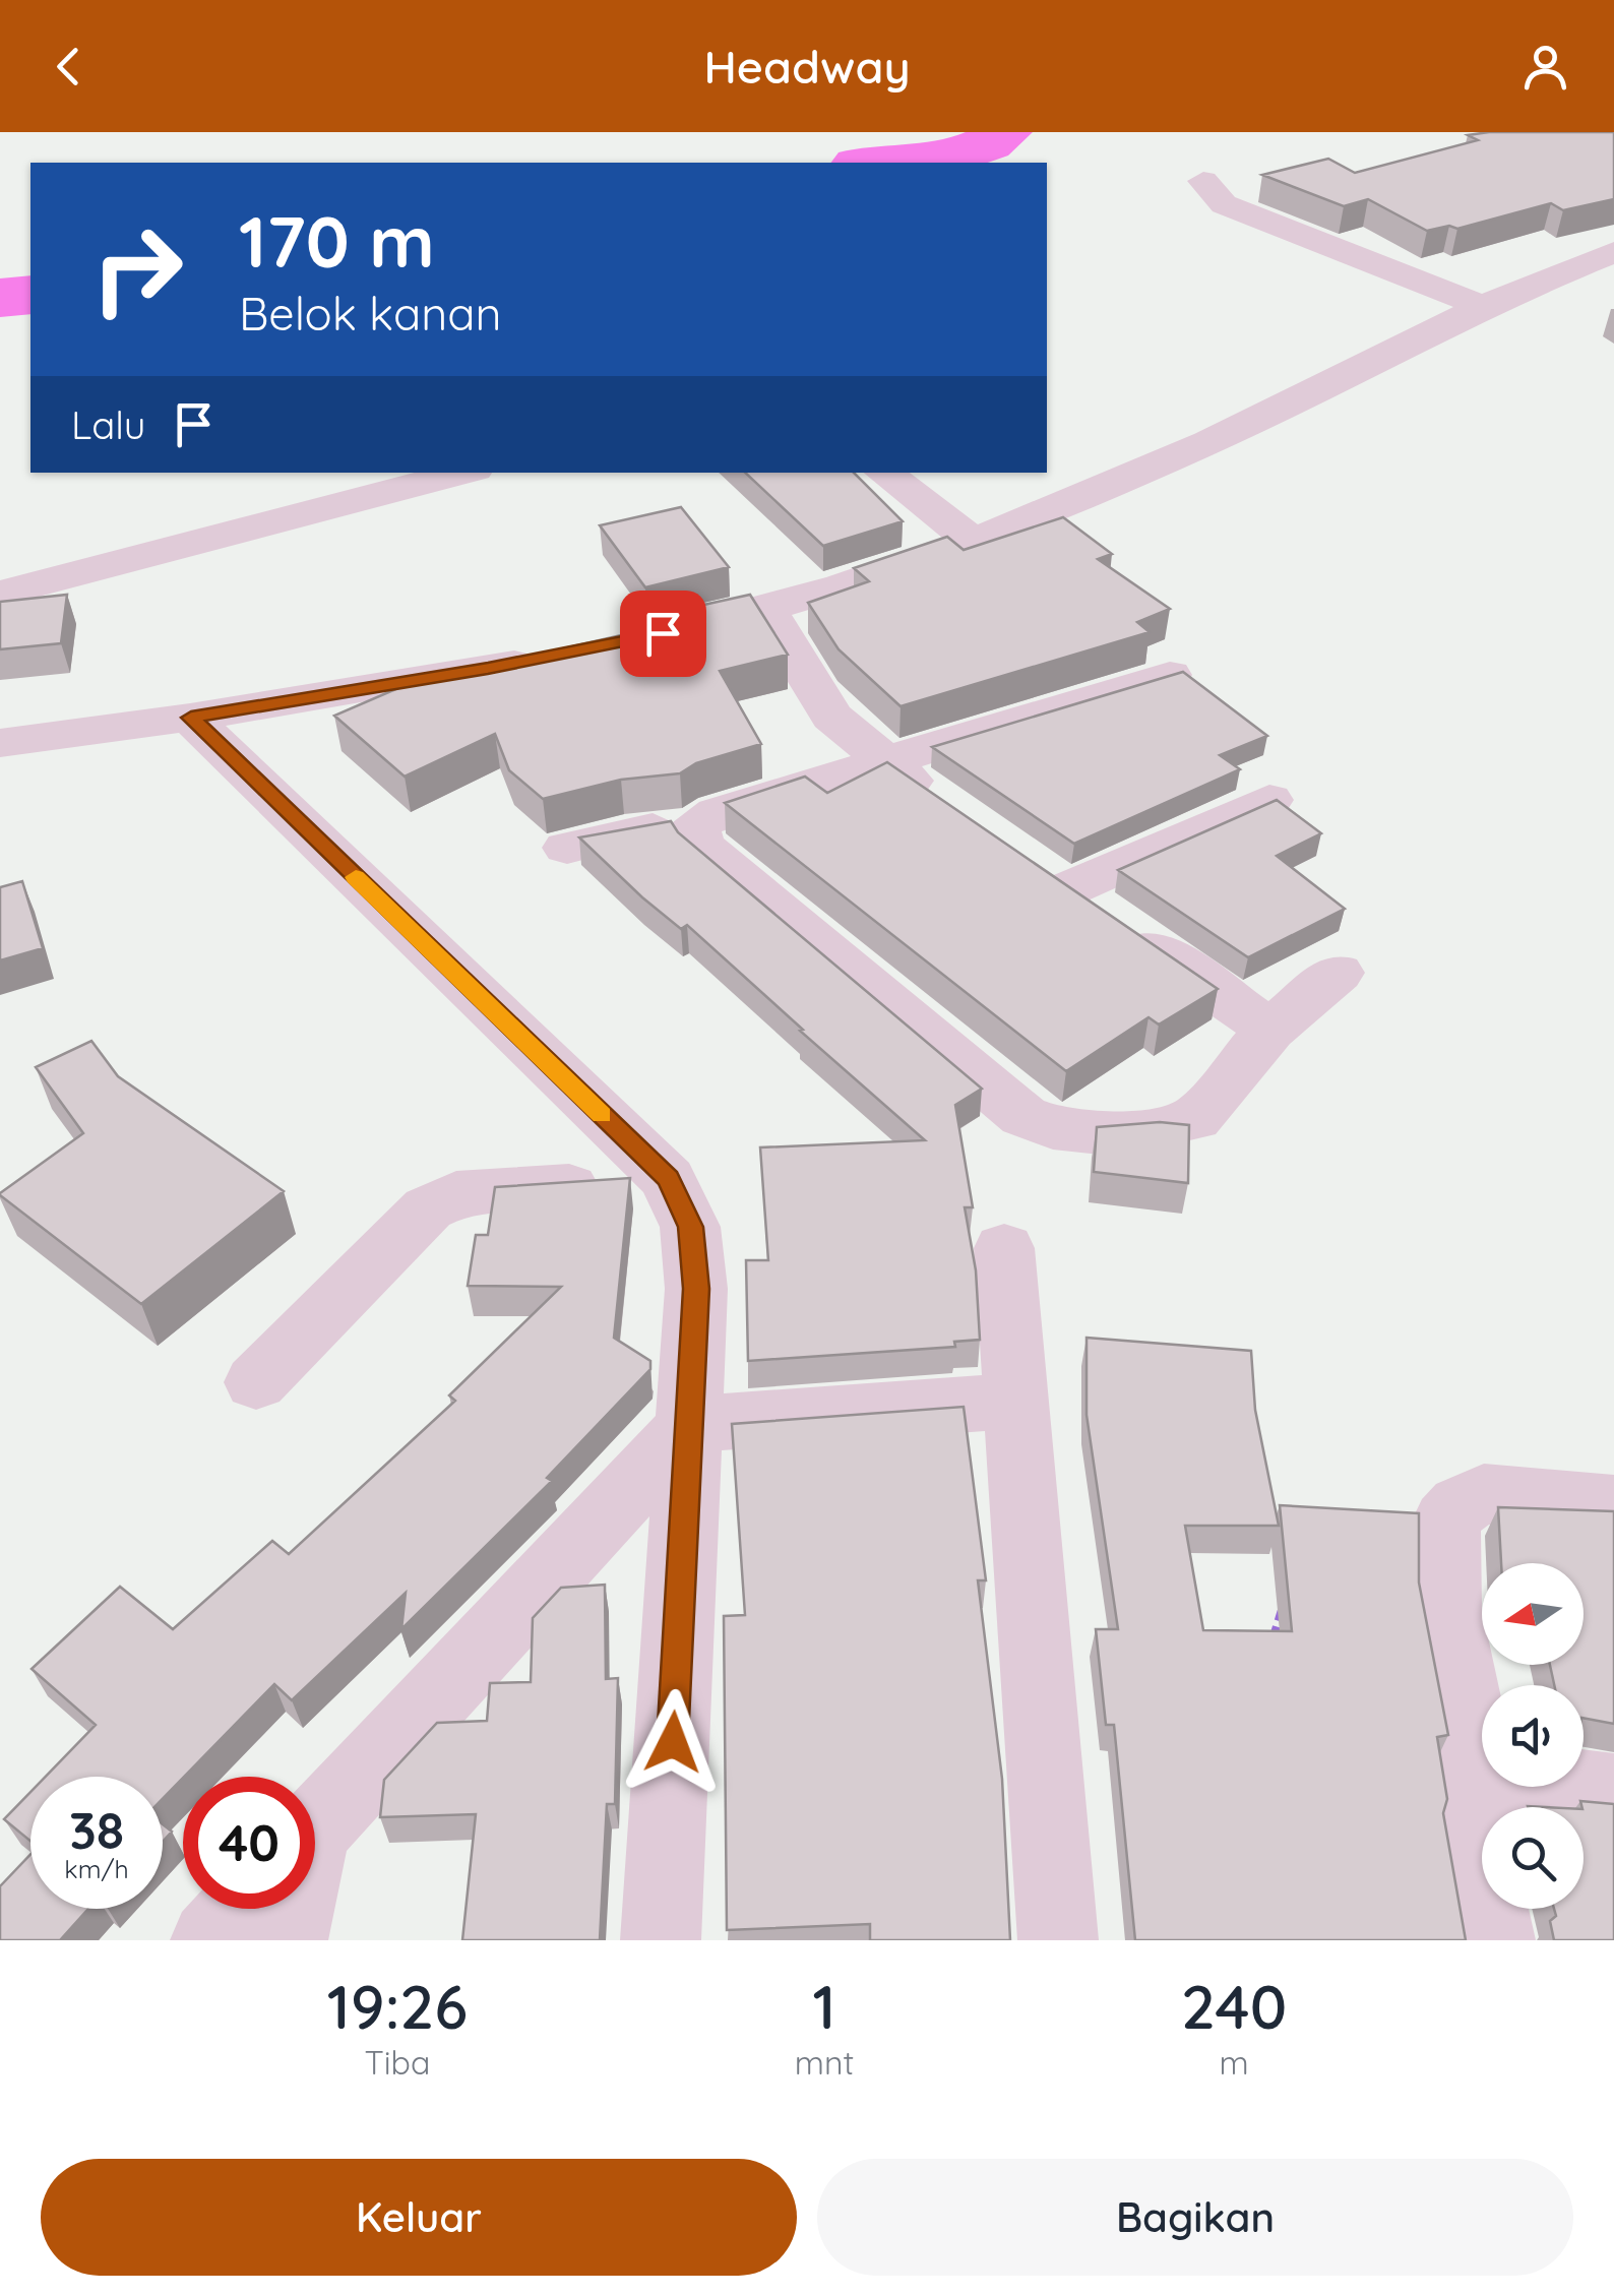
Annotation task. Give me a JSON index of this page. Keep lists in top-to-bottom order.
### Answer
{
  "north": "left",
  "page": {
    "header": "Headway",
    "turn": ["170 m", "Belok kanan"],
    "then": "Lalu",
    "speed": "38 km/h",
    "limit": "40",
    "eta": [
      "19:26",
      "Tiba",
      "1",
      "mnt",
      "240",
      "m"
    ],
    "buttons": ["Keluar", "Bagikan"]
  }
}
